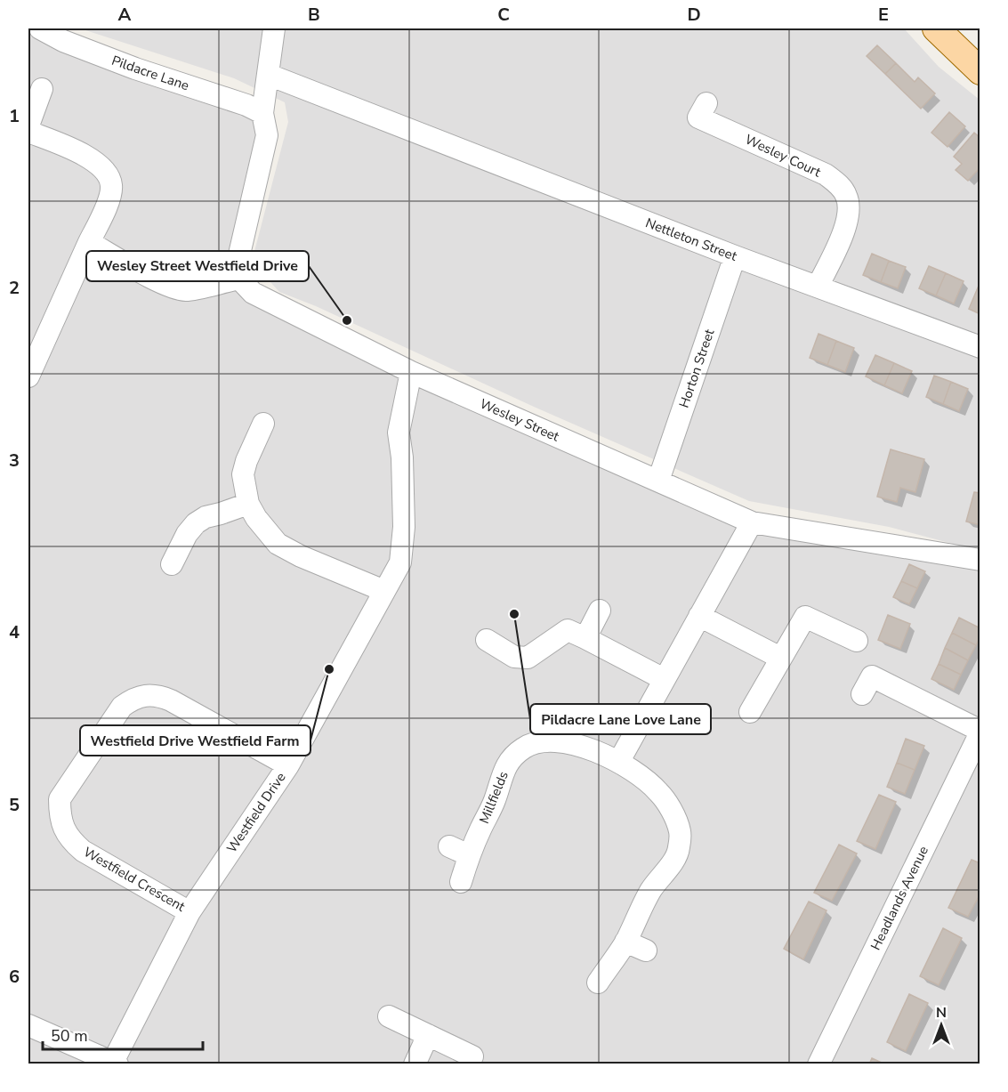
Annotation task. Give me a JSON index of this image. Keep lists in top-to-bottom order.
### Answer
{
  "streets": {
    "street": [
      "Pildacre Lane",
      "Wesley Court",
      "Nettleton Street",
      "Horton Street",
      "Wesley Street",
      "Millfields",
      "Westfield Drive",
      "Westfield Crescent",
      "Headlands Avenue"
    ]
  },
  "crossings": [
    ["Wesley Court", "Nettleton Street"],
    ["Nettleton Street", "Horton Street"],
    ["Horton Street", "Wesley Street"],
    ["Wesley Street", "Westfield Drive"],
    ["Westfield Drive", "Westfield Crescent"]
  ],
  "places": ["Wesley Street Westfield Drive", "Pildacre Lane Love Lane", "Westfield Drive Westfield Farm"],
  "scale_bar": "50 m",
  "north": "top",
  "grid": {
    "columns": [
      "A",
      "B",
      "C",
      "D",
      "E"
    ],
    "rows": [
      "1",
      "2",
      "3",
      "4",
      "5",
      "6"
    ]
  }
}
